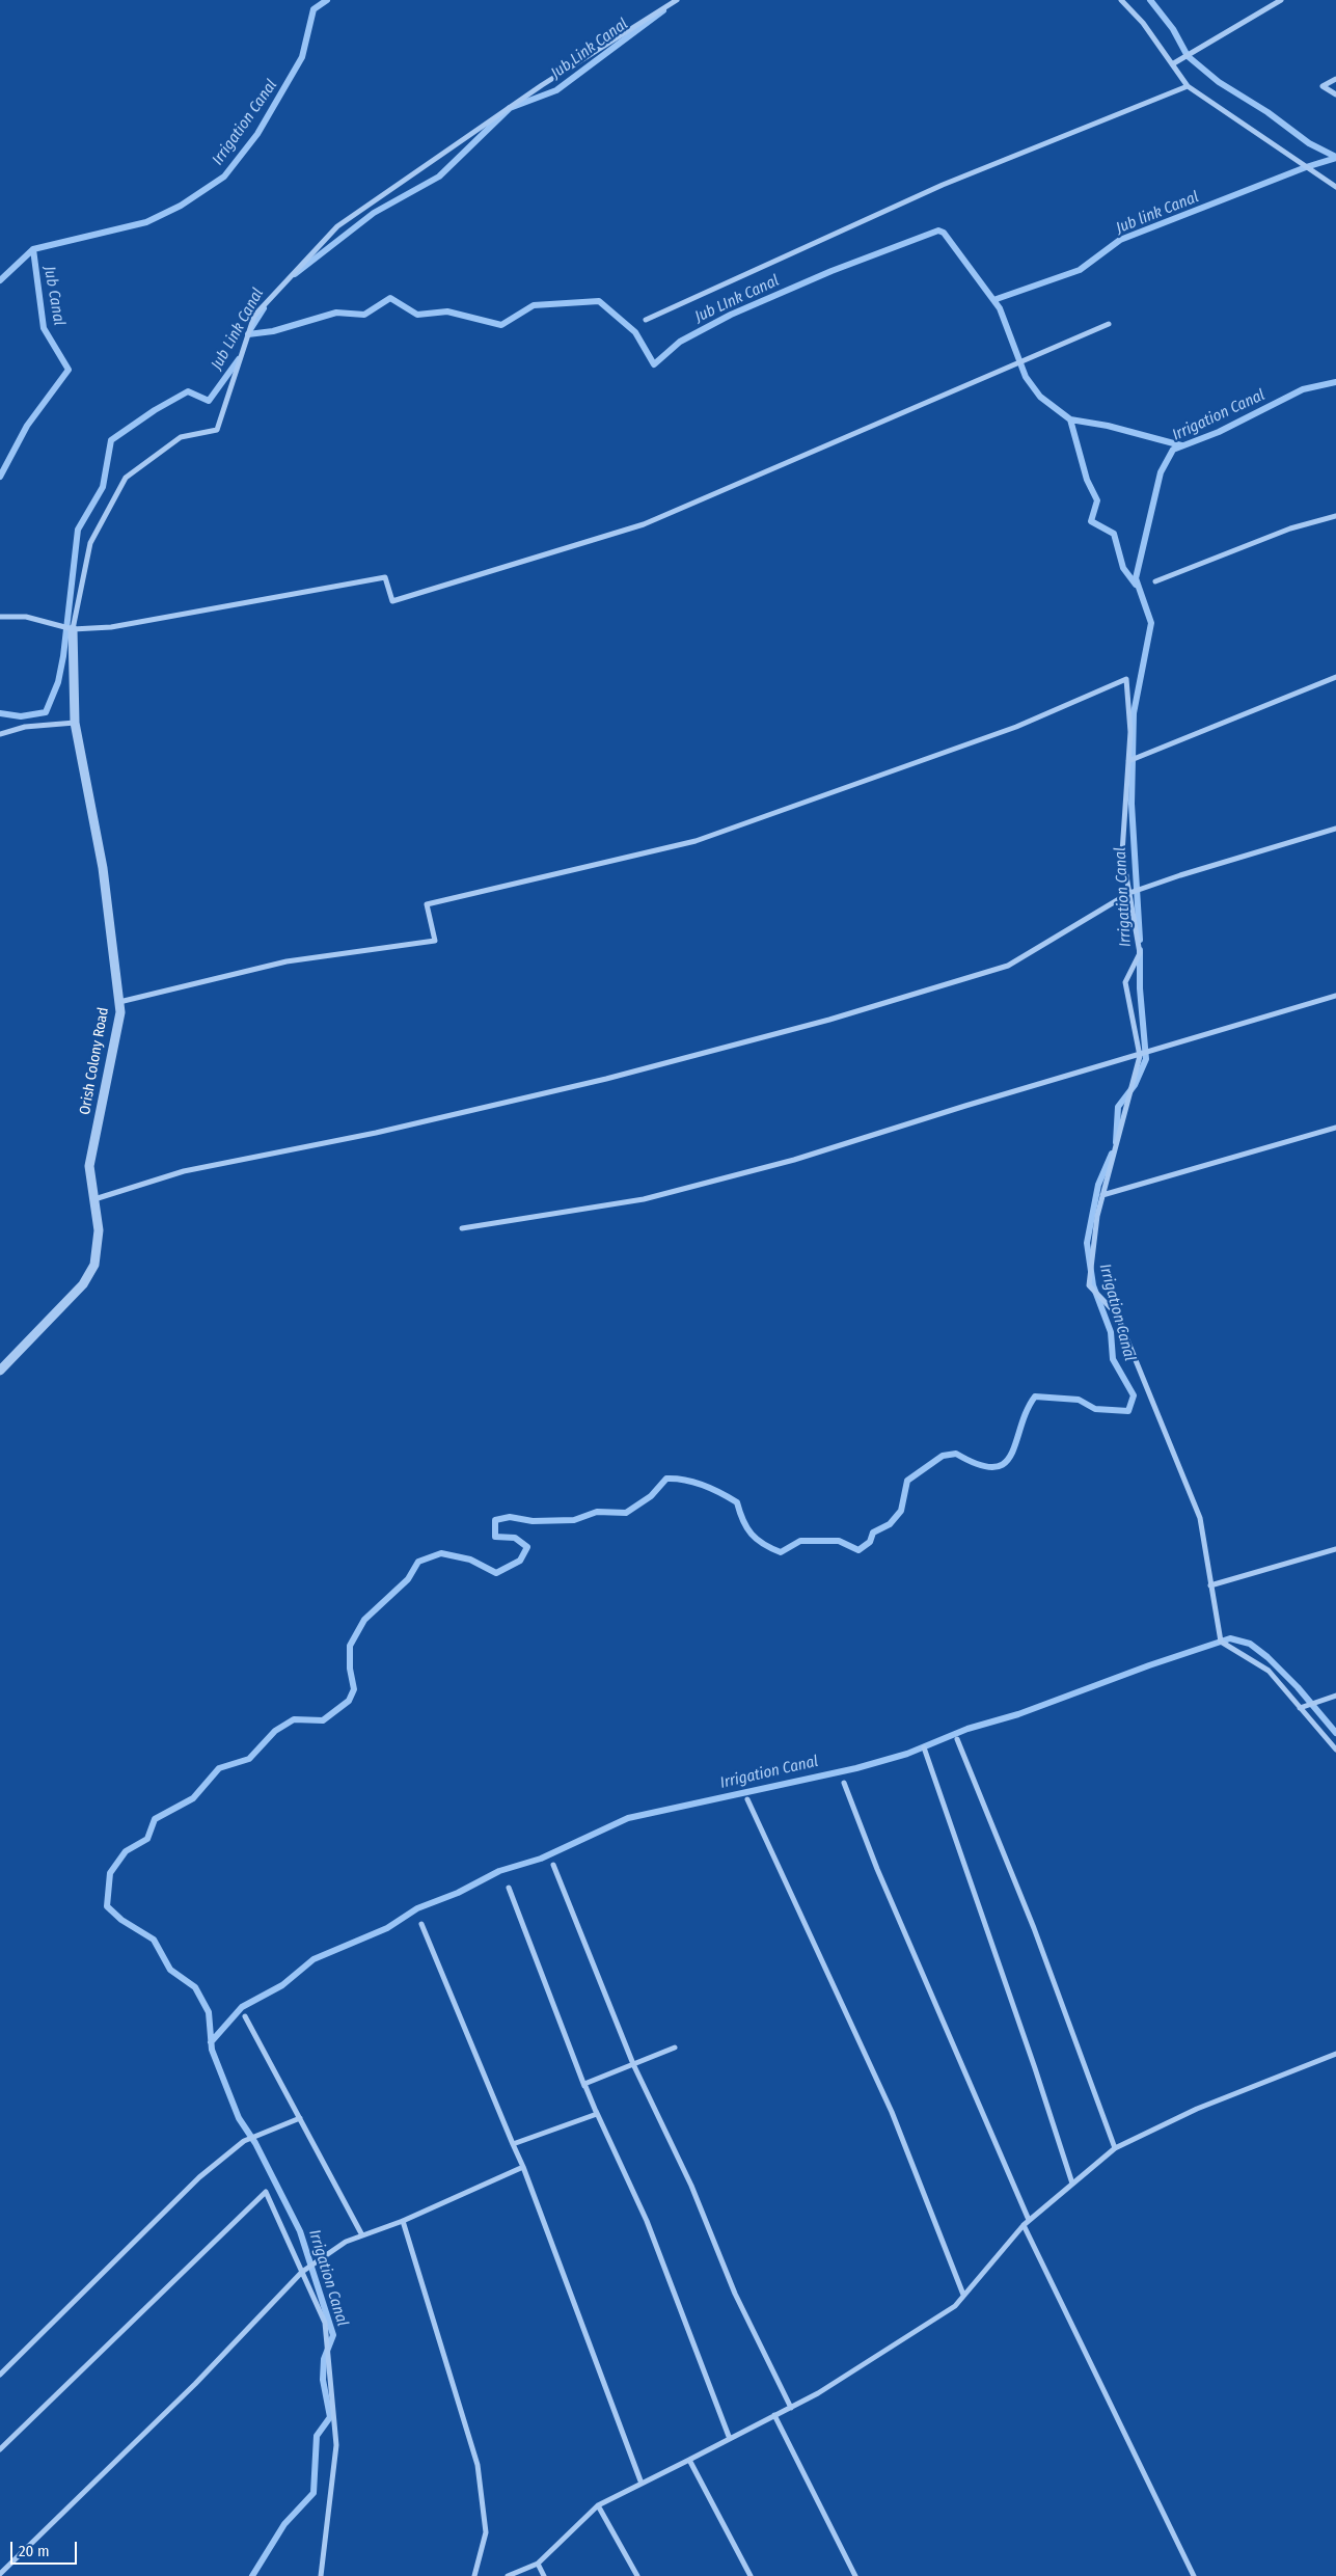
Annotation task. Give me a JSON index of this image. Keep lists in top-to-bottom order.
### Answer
{
  "streets": {
    "street": ["Orish Colony Road"]
  },
  "water": [
    "Jub Link Canal",
    "Irrigation Canal",
    "Jub link Canal",
    "Jub Canal",
    "Jub LInk Canal"
  ],
  "scale_bar": "20 m"
}
